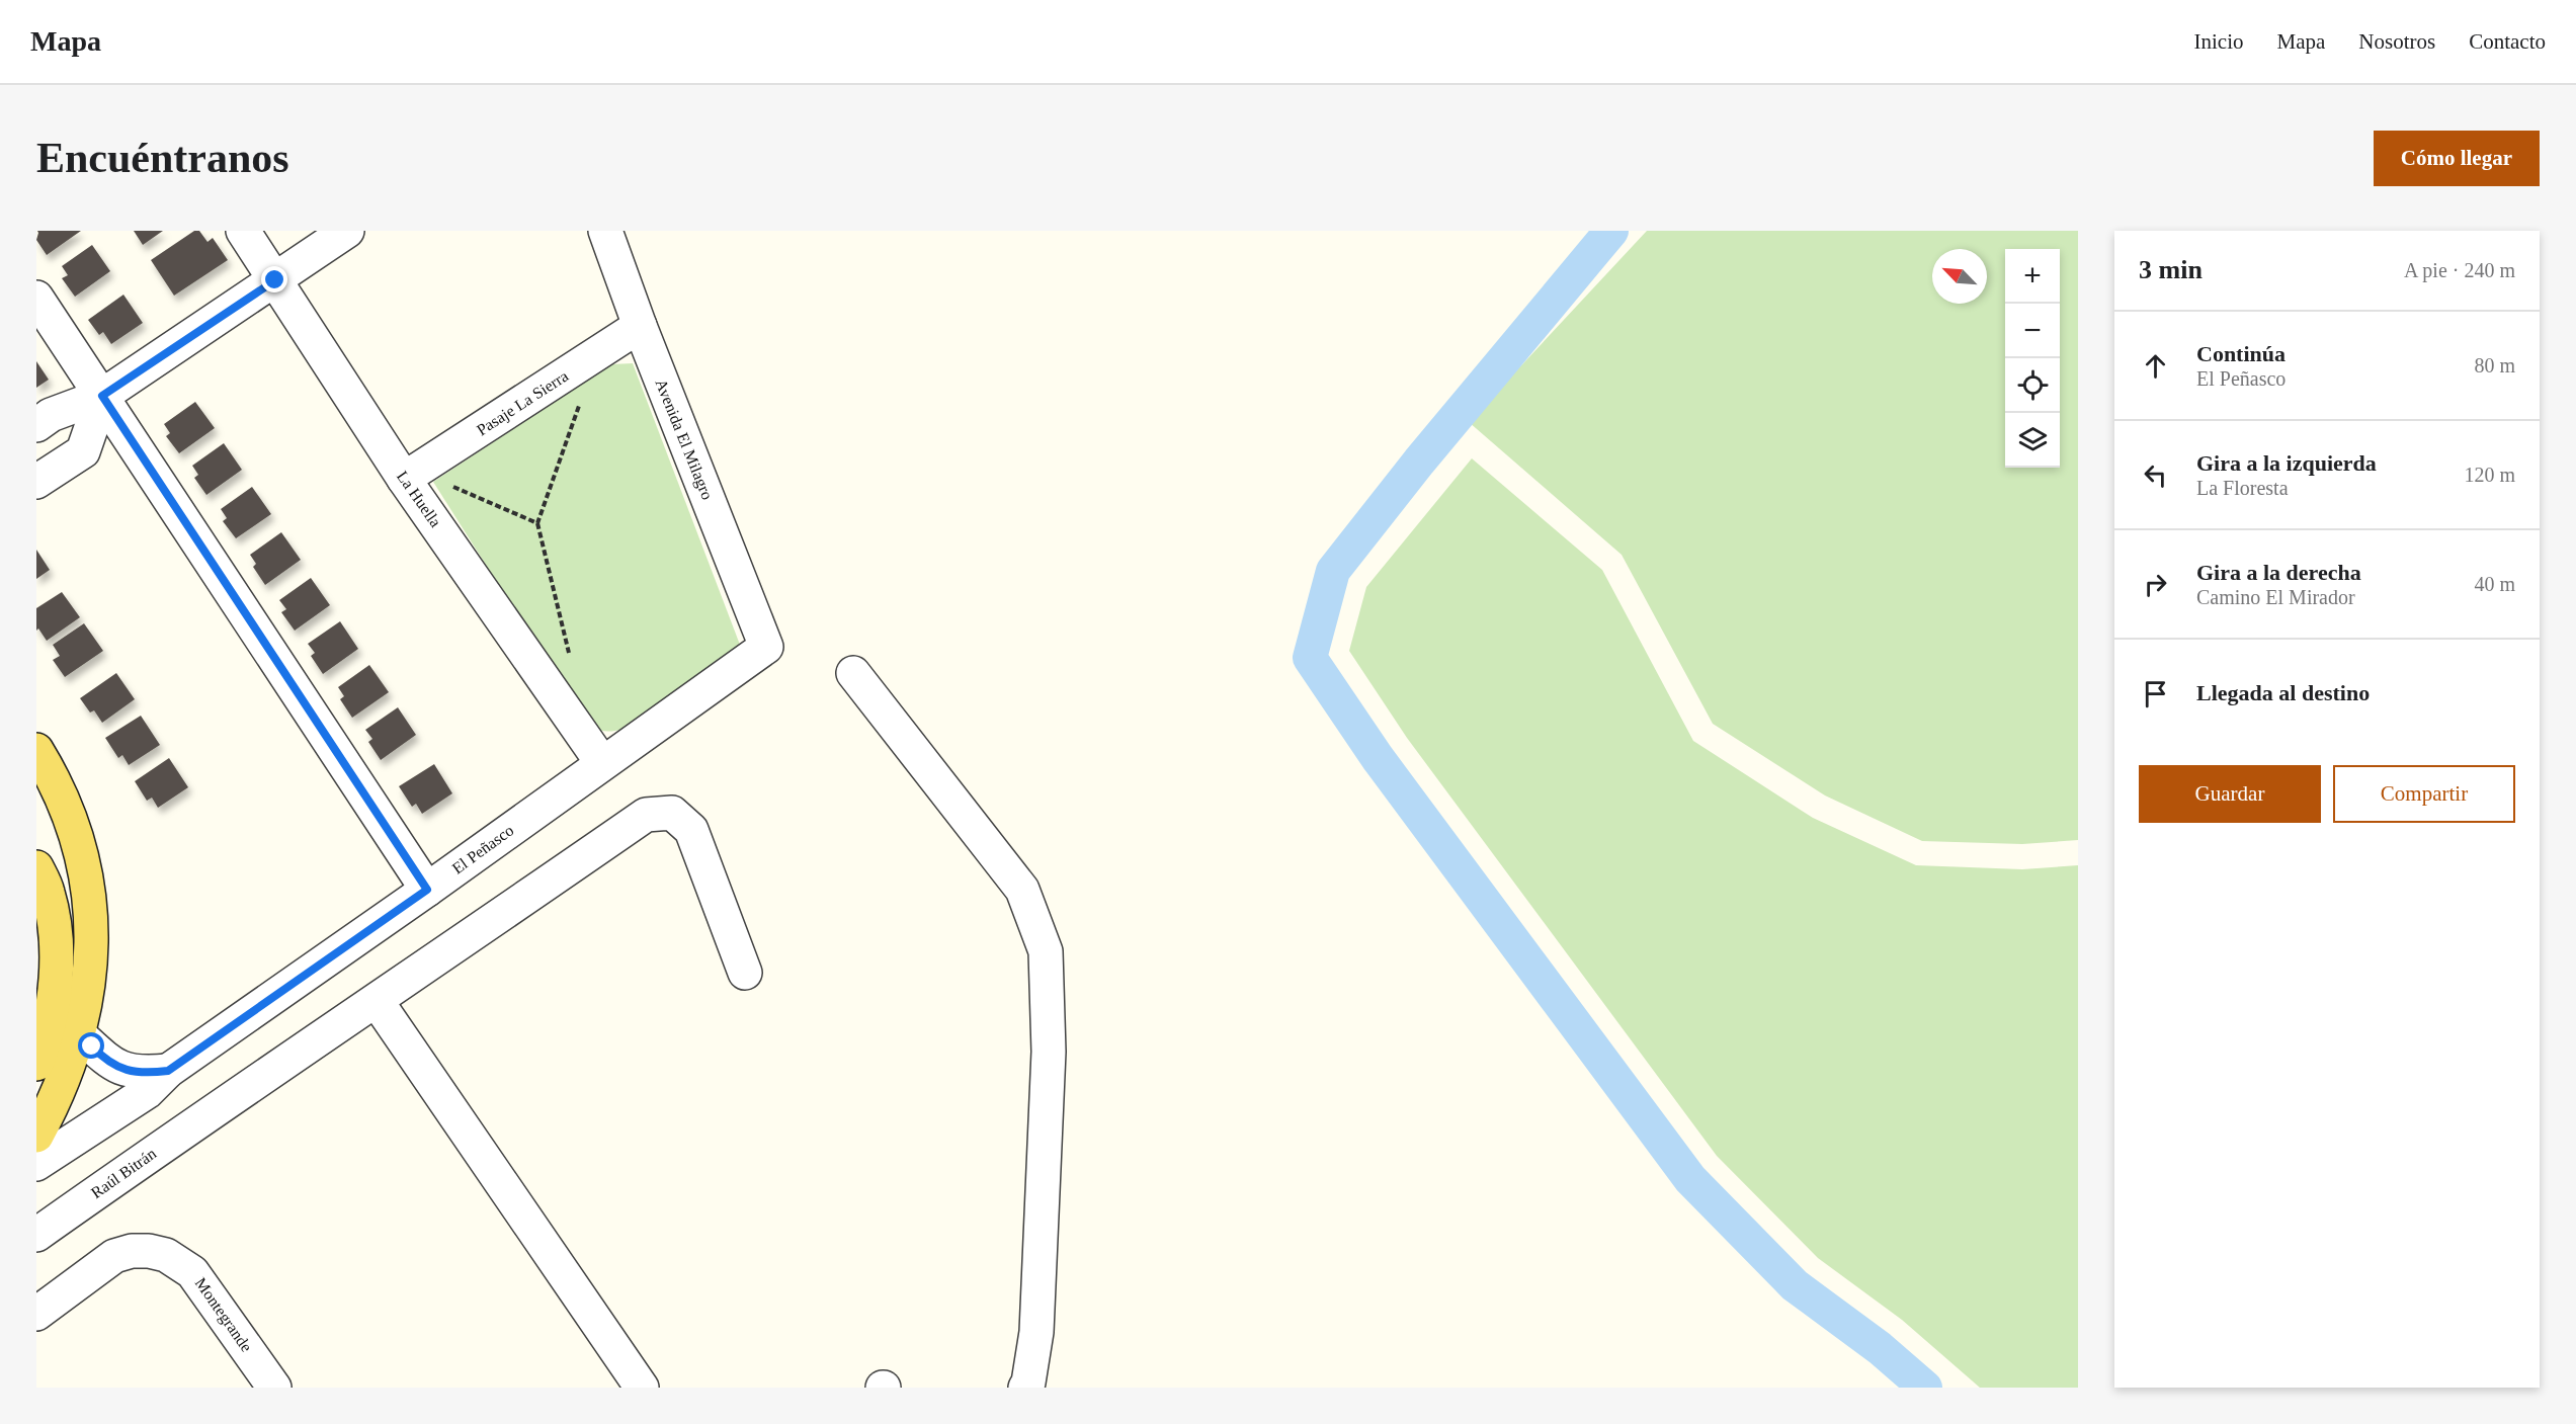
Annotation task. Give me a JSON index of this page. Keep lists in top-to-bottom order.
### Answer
{
  "streets": {
    "street": [
      "Pasaje La Sierra",
      "Avenida El Milagro",
      "La Huella",
      "El Peñasco",
      "Raúl Bitrán",
      "Montegrande"
    ]
  },
  "crossings": [
    ["Pasaje La Sierra", "Avenida El Milagro"],
    ["Pasaje La Sierra", "La Huella"],
    ["Avenida El Milagro", "El Peñasco"],
    ["La Huella", "El Peñasco"]
  ],
  "north": "top left",
  "page": {
    "header": "Mapa",
    "nav": [
      "Inicio",
      "Mapa",
      "Nosotros",
      "Contacto"
    ],
    "buttons": [
      "Cómo llegar",
      ["Guardar", "Compartir"]
    ],
    "title": "Encuéntranos",
    "heading": ["3 min", "A pie · 240 m"],
    "map_buttons": ["+", "−"],
    "list": [
      ["Continúa", "El Peñasco", "80 m"],
      ["Gira a la izquierda", "La Floresta", "120 m"],
      ["Gira a la derecha", "Camino El Mirador", "40 m"],
      "Llegada al destino"
    ]
  }
}
